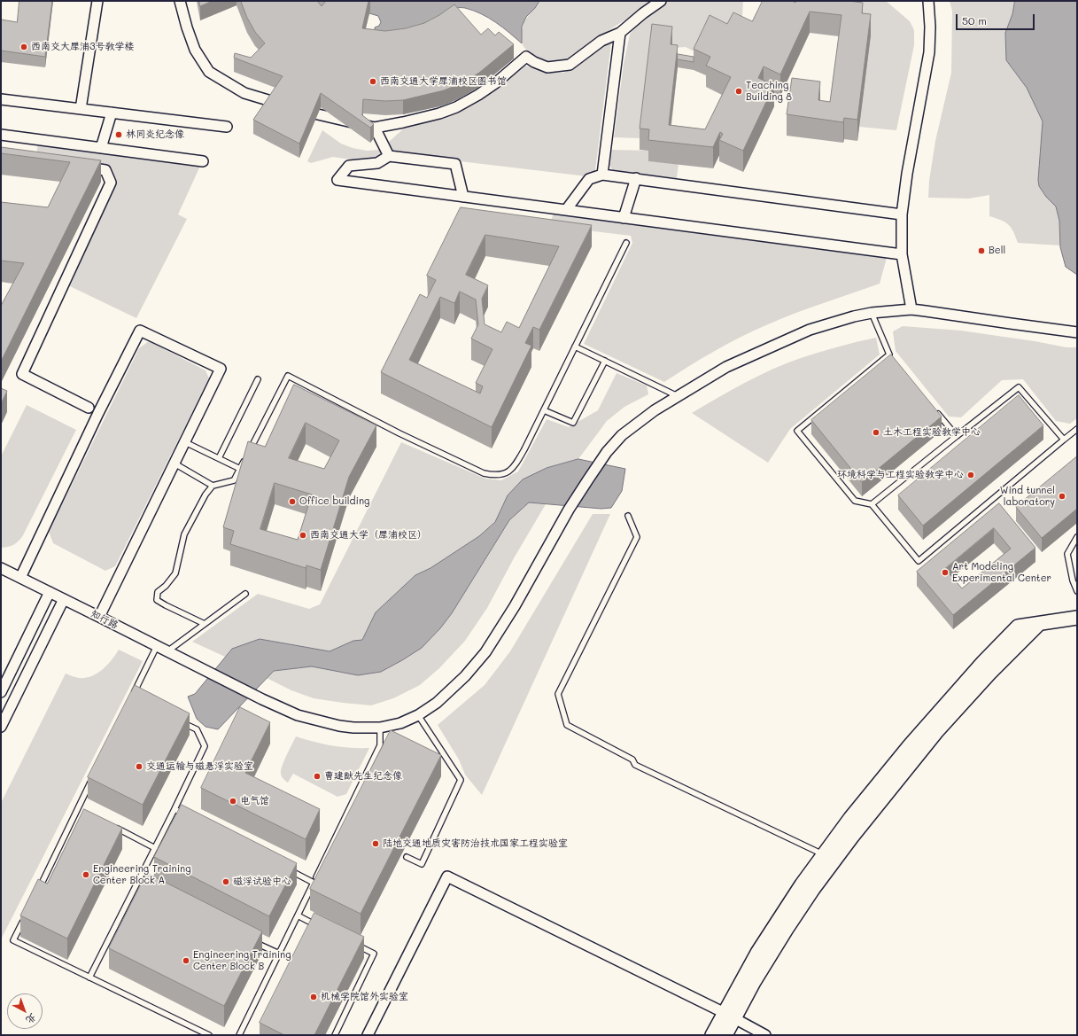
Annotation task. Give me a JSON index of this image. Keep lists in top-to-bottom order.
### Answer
{
  "streets": {
    "street": ["知行路"]
  },
  "places": [
    "西南交大犀浦3号教学楼",
    "西南交通大学犀浦校区图书馆",
    "Teaching Building 8",
    "林同炎纪念像",
    "Bell",
    "土木工程实验教学中心",
    "环境科学与工程实验教学中心",
    "Wind tunnel laboratory",
    "Office building",
    "西南交通大学（犀浦校区）",
    "Art Modeling Experimental Center",
    "交通运输与磁悬浮实验室",
    "曹建猷先生纪念像",
    "电气馆",
    "陆地交通地质灾害防治技术国家工程实验室",
    "Engineering Training Center Block A",
    "磁浮试验中心",
    "Engineering Training Center Block B",
    "机械学院馆外实验室"
  ],
  "scale_bar": "50 m",
  "north": "bottom right"
}
